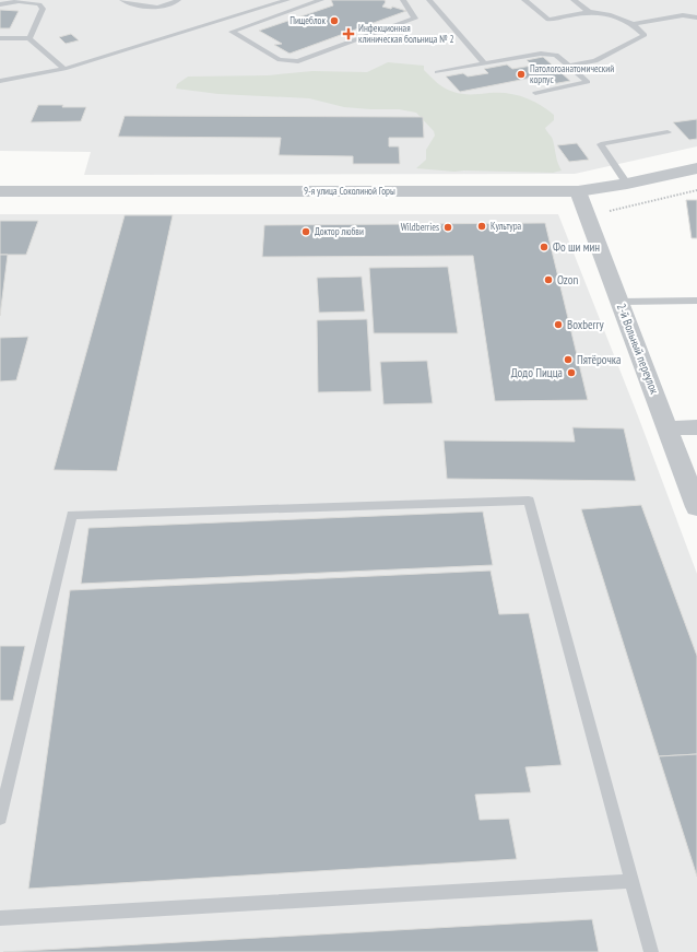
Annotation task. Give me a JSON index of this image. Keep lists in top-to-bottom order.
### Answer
{
  "streets": {
    "street": ["9-я улица Соколиной Горы", "2-й Вольный переулок"]
  },
  "crossings": [
    ["9-я улица Соколиной Горы", "2-й Вольный переулок"]
  ],
  "places": {
    "other": [
      "Пищеблок",
      "Патологоанатомический корпус",
      "Культура",
      "Wildberries",
      "Доктор любви",
      "Фо ши мин",
      "Ozon",
      "Boxberry",
      "Пятёрочка",
      "Додо Пицца"
    ],
    "health": ["Инфекционная клиническая больница № 2"]
  }
}
